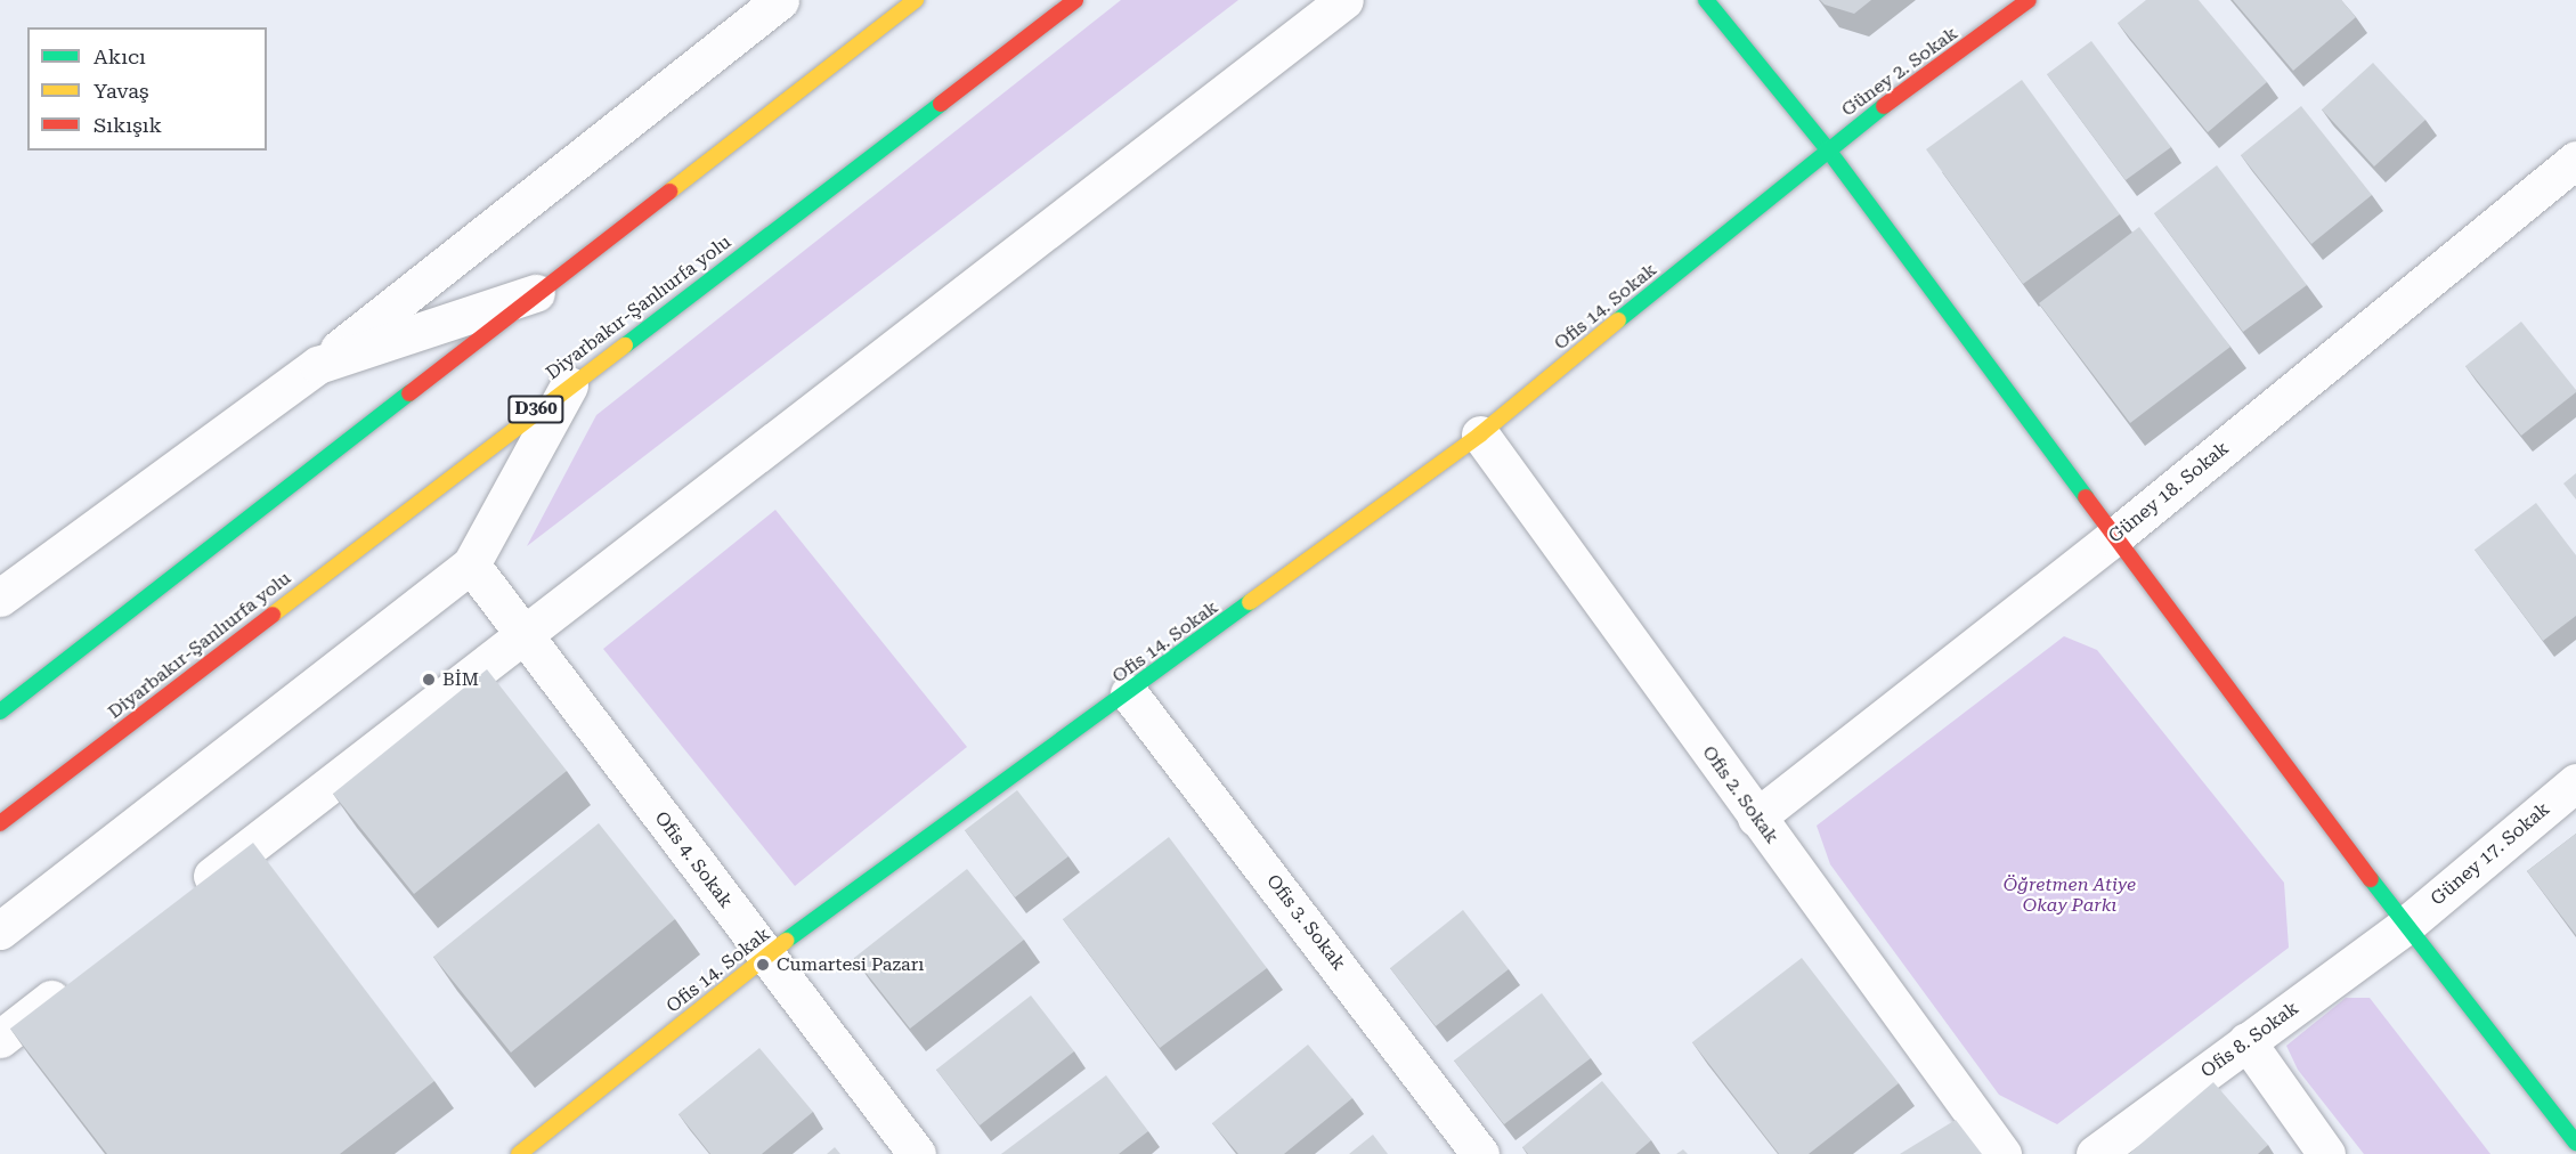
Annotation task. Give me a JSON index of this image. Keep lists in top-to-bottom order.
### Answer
{
  "streets": {
    "main road": [
      "Güney 2. Sokak",
      "Ofis 14. Sokak",
      "Diyarbakır-Şanlıurfa yolu",
      "D360"
    ],
    "street": [
      "Güney 18. Sokak",
      "Ofis 2. Sokak",
      "Güney 17. Sokak",
      "Ofis 4. Sokak",
      "Ofis 3. Sokak",
      "Ofis 8. Sokak"
    ]
  },
  "crossings": [
    ["Güney 2. Sokak", "Ofis 14. Sokak"],
    ["Ofis 14. Sokak", "Ofis 2. Sokak"],
    ["Ofis 14. Sokak", "Ofis 4. Sokak"],
    ["Ofis 14. Sokak", "Ofis 3. Sokak"],
    ["Güney 18. Sokak", "Ofis 2. Sokak"],
    ["Güney 17. Sokak", "Ofis 8. Sokak"]
  ],
  "parks": ["Öğretmen Atiye Okay Parkı"],
  "places": ["BİM", "Cumartesi Pazarı"],
  "legend": ["Akıcı", "Yavaş", "Sıkışık"]
}
